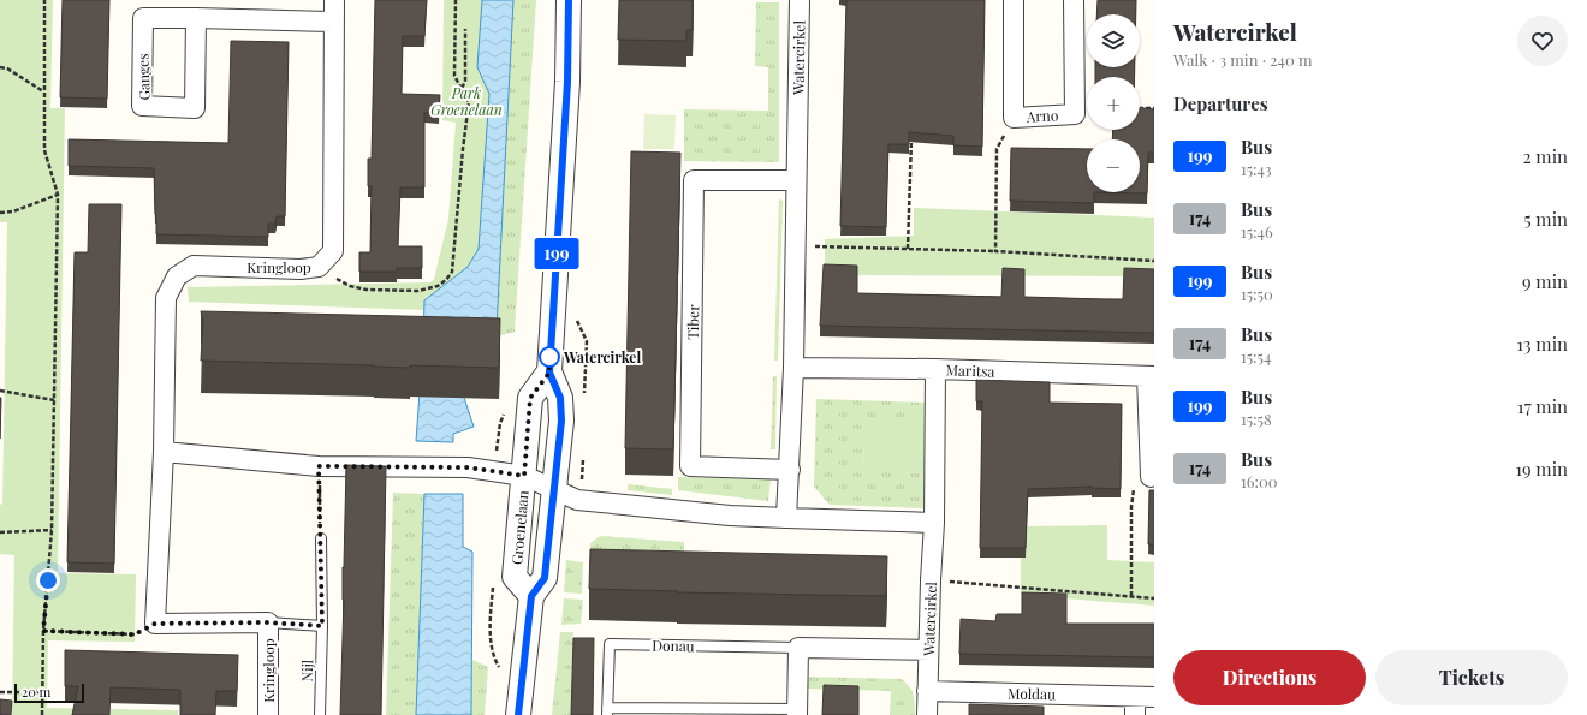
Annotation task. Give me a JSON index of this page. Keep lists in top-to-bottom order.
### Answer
{
  "streets": {
    "street": [
      "Watercirkel",
      "Ganges",
      "Arno",
      "Kringloop",
      "Tiber",
      "Maritsa",
      "Groenelaan",
      "Donau",
      "Moldau"
    ],
    "lane": ["Nijl"]
  },
  "crossings": [
    ["Watercirkel", "Tiber"],
    ["Watercirkel", "Maritsa"],
    ["Watercirkel", "Donau"],
    ["Watercirkel", "Moldau"],
    ["Ganges", "Kringloop"]
  ],
  "parks": ["Park Groenelaan"],
  "places": ["Watercirkel"],
  "lines": ["bus line 199"],
  "scale_bar": "20 m",
  "page": {
    "on_map": "199",
    "heading": [
      ["Watercirkel", "Walk · 3 min · 240 m"],
      "Departures"
    ],
    "map_buttons": ["+", "−"],
    "list": [
      {
        "mark": "199",
        "name": "Bus",
        "note": "15:43",
        "value": "2 min"
      },
      {
        "mark": "174",
        "name": "Bus",
        "note": "15:46",
        "value": "5 min"
      },
      {
        "mark": "199",
        "name": "Bus",
        "note": "15:50",
        "value": "9 min"
      },
      {
        "mark": "174",
        "name": "Bus",
        "note": "15:54",
        "value": "13 min"
      },
      {
        "mark": "199",
        "name": "Bus",
        "note": "15:58",
        "value": "17 min"
      },
      {
        "mark": "174",
        "name": "Bus",
        "note": "16:00",
        "value": "19 min"
      }
    ],
    "buttons": ["Directions", "Tickets"],
    "scale": "20 m"
  }
}
